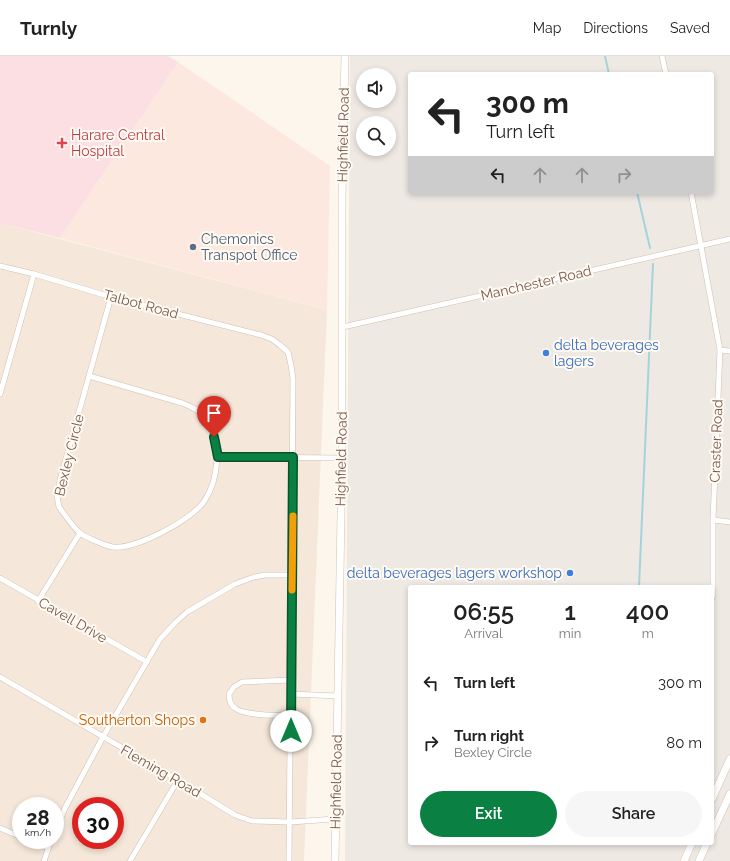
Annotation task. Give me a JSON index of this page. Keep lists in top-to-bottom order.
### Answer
{
  "streets": {
    "street": [
      "Highfield Road",
      "Manchester Road",
      "Talbot Road",
      "Craster Road",
      "Bexley Circle",
      "Cavell Drive",
      "Fleming Road"
    ]
  },
  "crossings": [
    ["Highfield Road", "Manchester Road"],
    ["Highfield Road", "Fleming Road"],
    ["Manchester Road", "Craster Road"],
    ["Talbot Road", "Bexley Circle"]
  ],
  "places": {
    "health": ["Harare Central Hospital"],
    "other": [
      "Chemonics Transpot Office",
      "delta beverages lagers",
      "delta beverages lagers workshop",
      "Southerton Shops"
    ]
  },
  "page": {
    "header": "Turnly",
    "nav": ["Map", "Directions", "Saved"],
    "turn": ["300 m", "Turn left"],
    "eta": [
      "06:55",
      "Arrival",
      "1",
      "min",
      "400",
      "m"
    ],
    "list": [
      {
        "name": "Turn left",
        "value": "300 m"
      },
      {
        "name": "Turn right",
        "note": "Bexley Circle",
        "value": "80 m"
      }
    ],
    "buttons": ["Exit", "Share"],
    "speed": "28 km/h",
    "limit": "30"
  }
}
